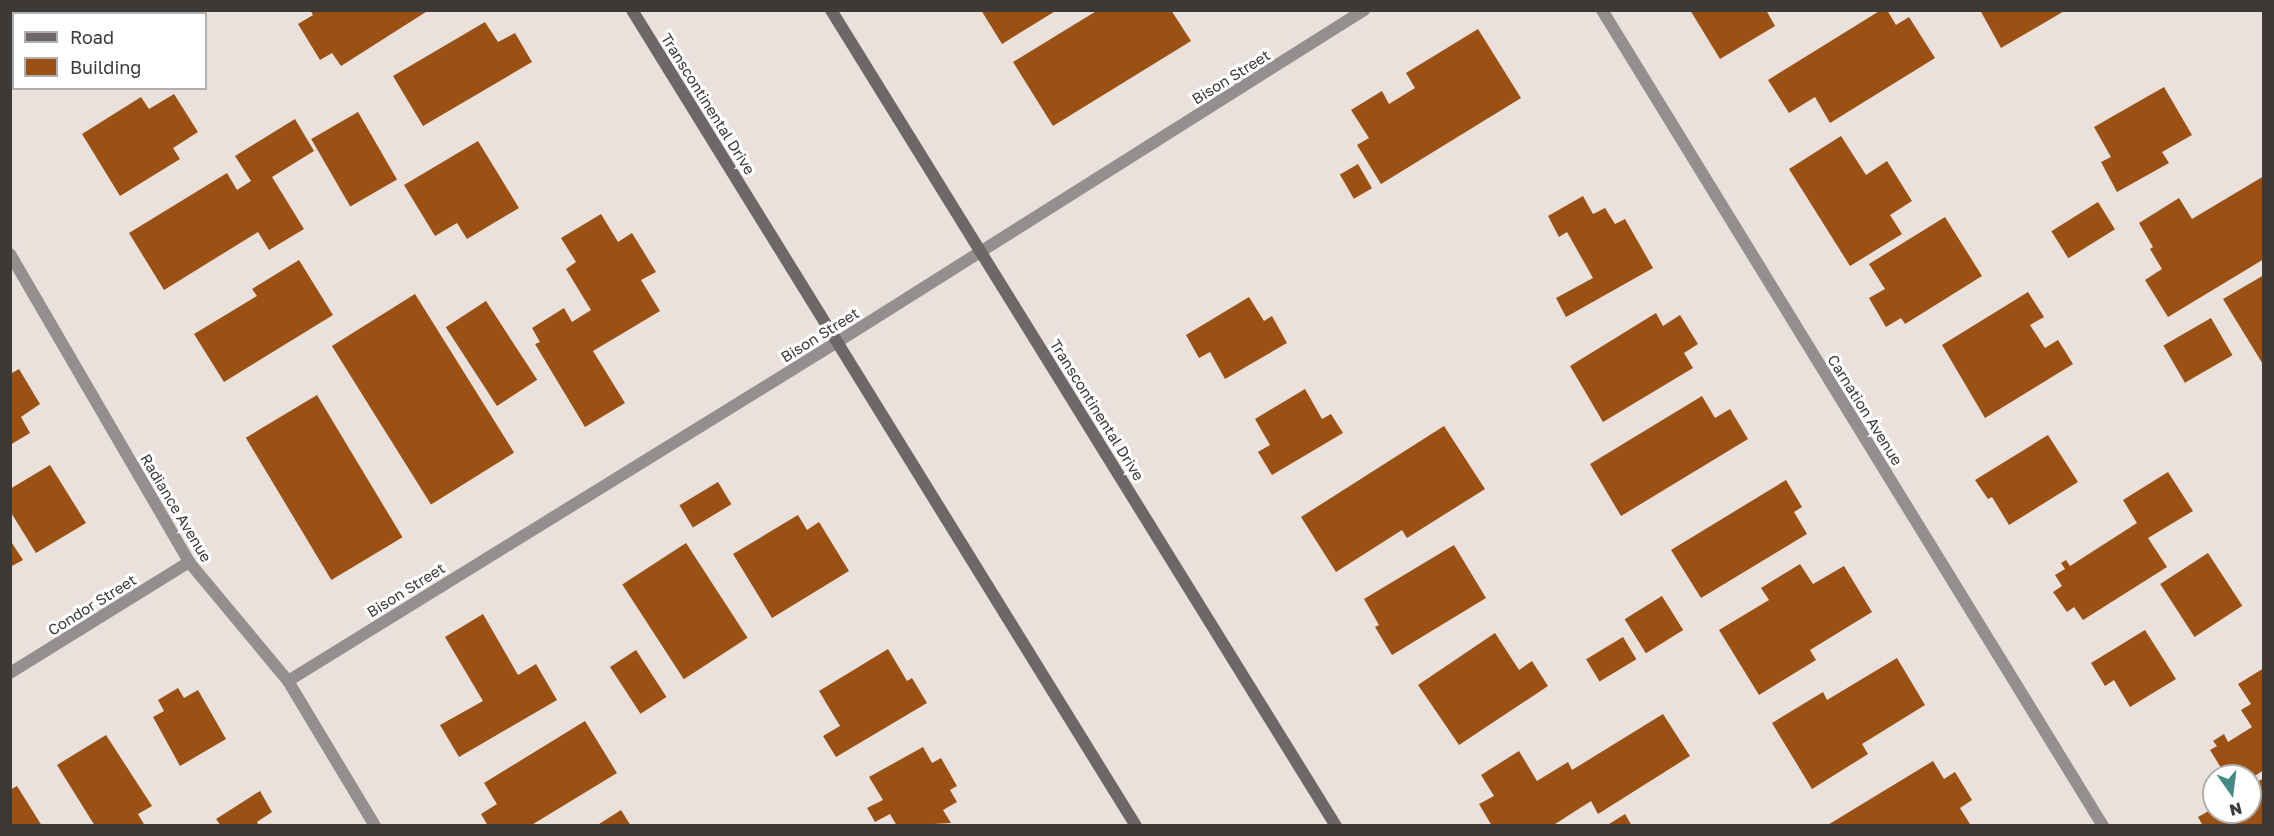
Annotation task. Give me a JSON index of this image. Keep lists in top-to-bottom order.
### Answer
{
  "streets": {
    "street": [
      "Bison Street",
      "Transcontinental Drive",
      "Carnation Avenue",
      "Radiance Avenue",
      "Condor Street"
    ]
  },
  "crossings": [
    ["Bison Street", "Transcontinental Drive"],
    ["Bison Street", "Radiance Avenue"],
    ["Radiance Avenue", "Condor Street"]
  ],
  "legend": ["Road", "Building"],
  "north": "bottom"
}
